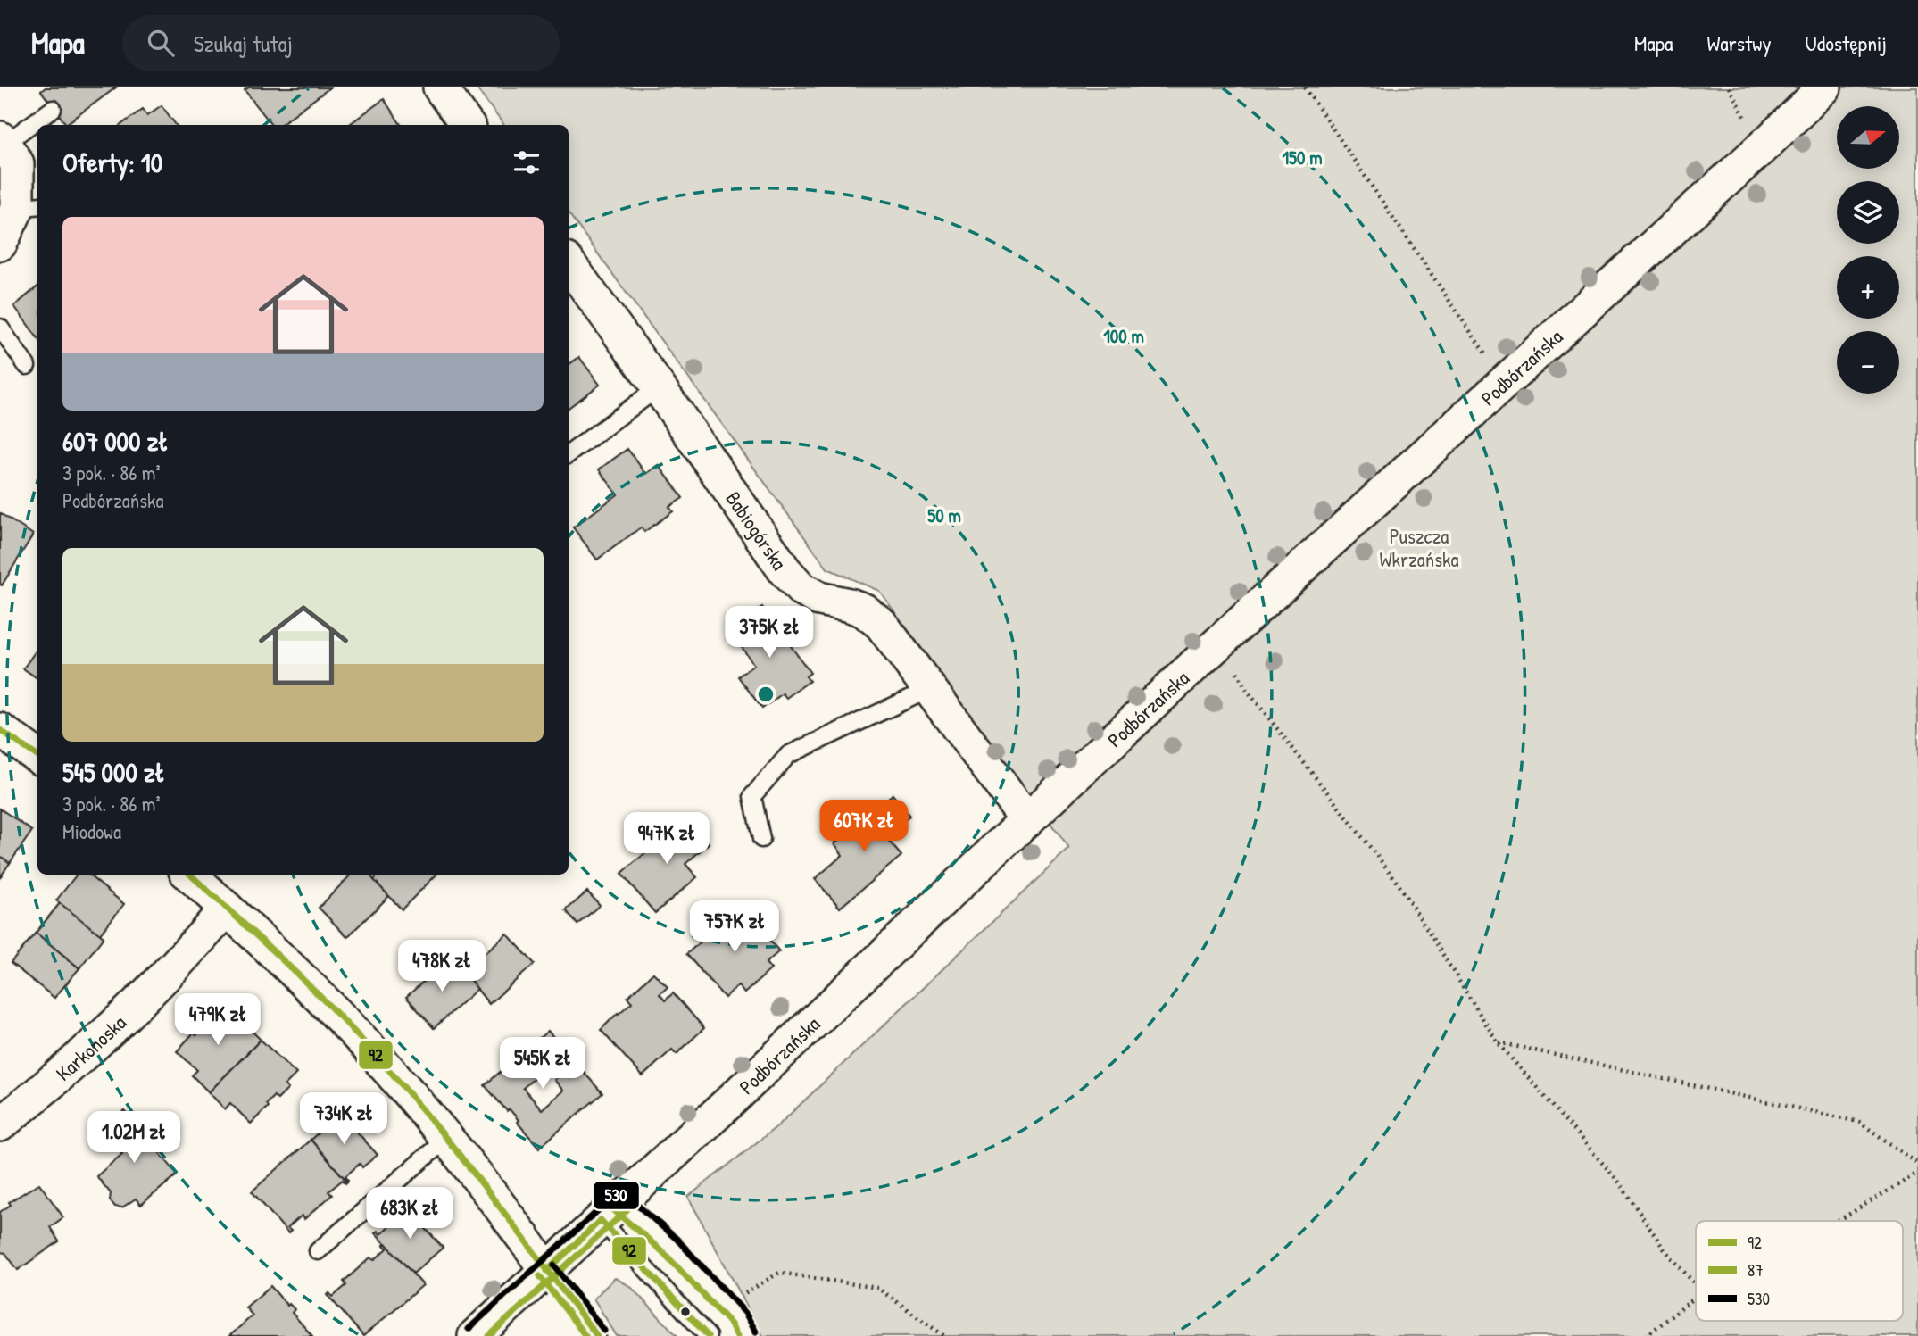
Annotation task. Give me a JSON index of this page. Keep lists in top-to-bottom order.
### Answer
{
  "streets": {
    "street": ["Podbórzańska", "Babiogórska", "Karkonoska"]
  },
  "crossings": [
    ["Podbórzańska", "Babiogórska"]
  ],
  "parks": ["Puszcza Wkrzańska"],
  "lines": ["transit line 92", "transit line 530", "transit line 87"],
  "legend": ["92", "87", "530"],
  "north": "right",
  "page": {
    "header": "Mapa",
    "search": "Szukaj tutaj",
    "nav": ["Mapa", "Warstwy", "Udostępnij"],
    "map_buttons": ["+", "−"],
    "heading": "Oferty: 10",
    "list": [
      {
        "name": "607 000 zł",
        "note": "3 pok. · 86 m² · Podbórzańska"
      },
      {
        "name": "545 000 zł",
        "note": "3 pok. · 86 m² · Miodowa"
      }
    ],
    "price": [
      "375K zł",
      "607K zł",
      "947K zł",
      "757K zł",
      "478K zł",
      "479K zł",
      "545K zł",
      "734K zł",
      "1.02M zł",
      "683K zł"
    ]
  },
  "rings": ["150 m", "100 m", "50 m"]
}
